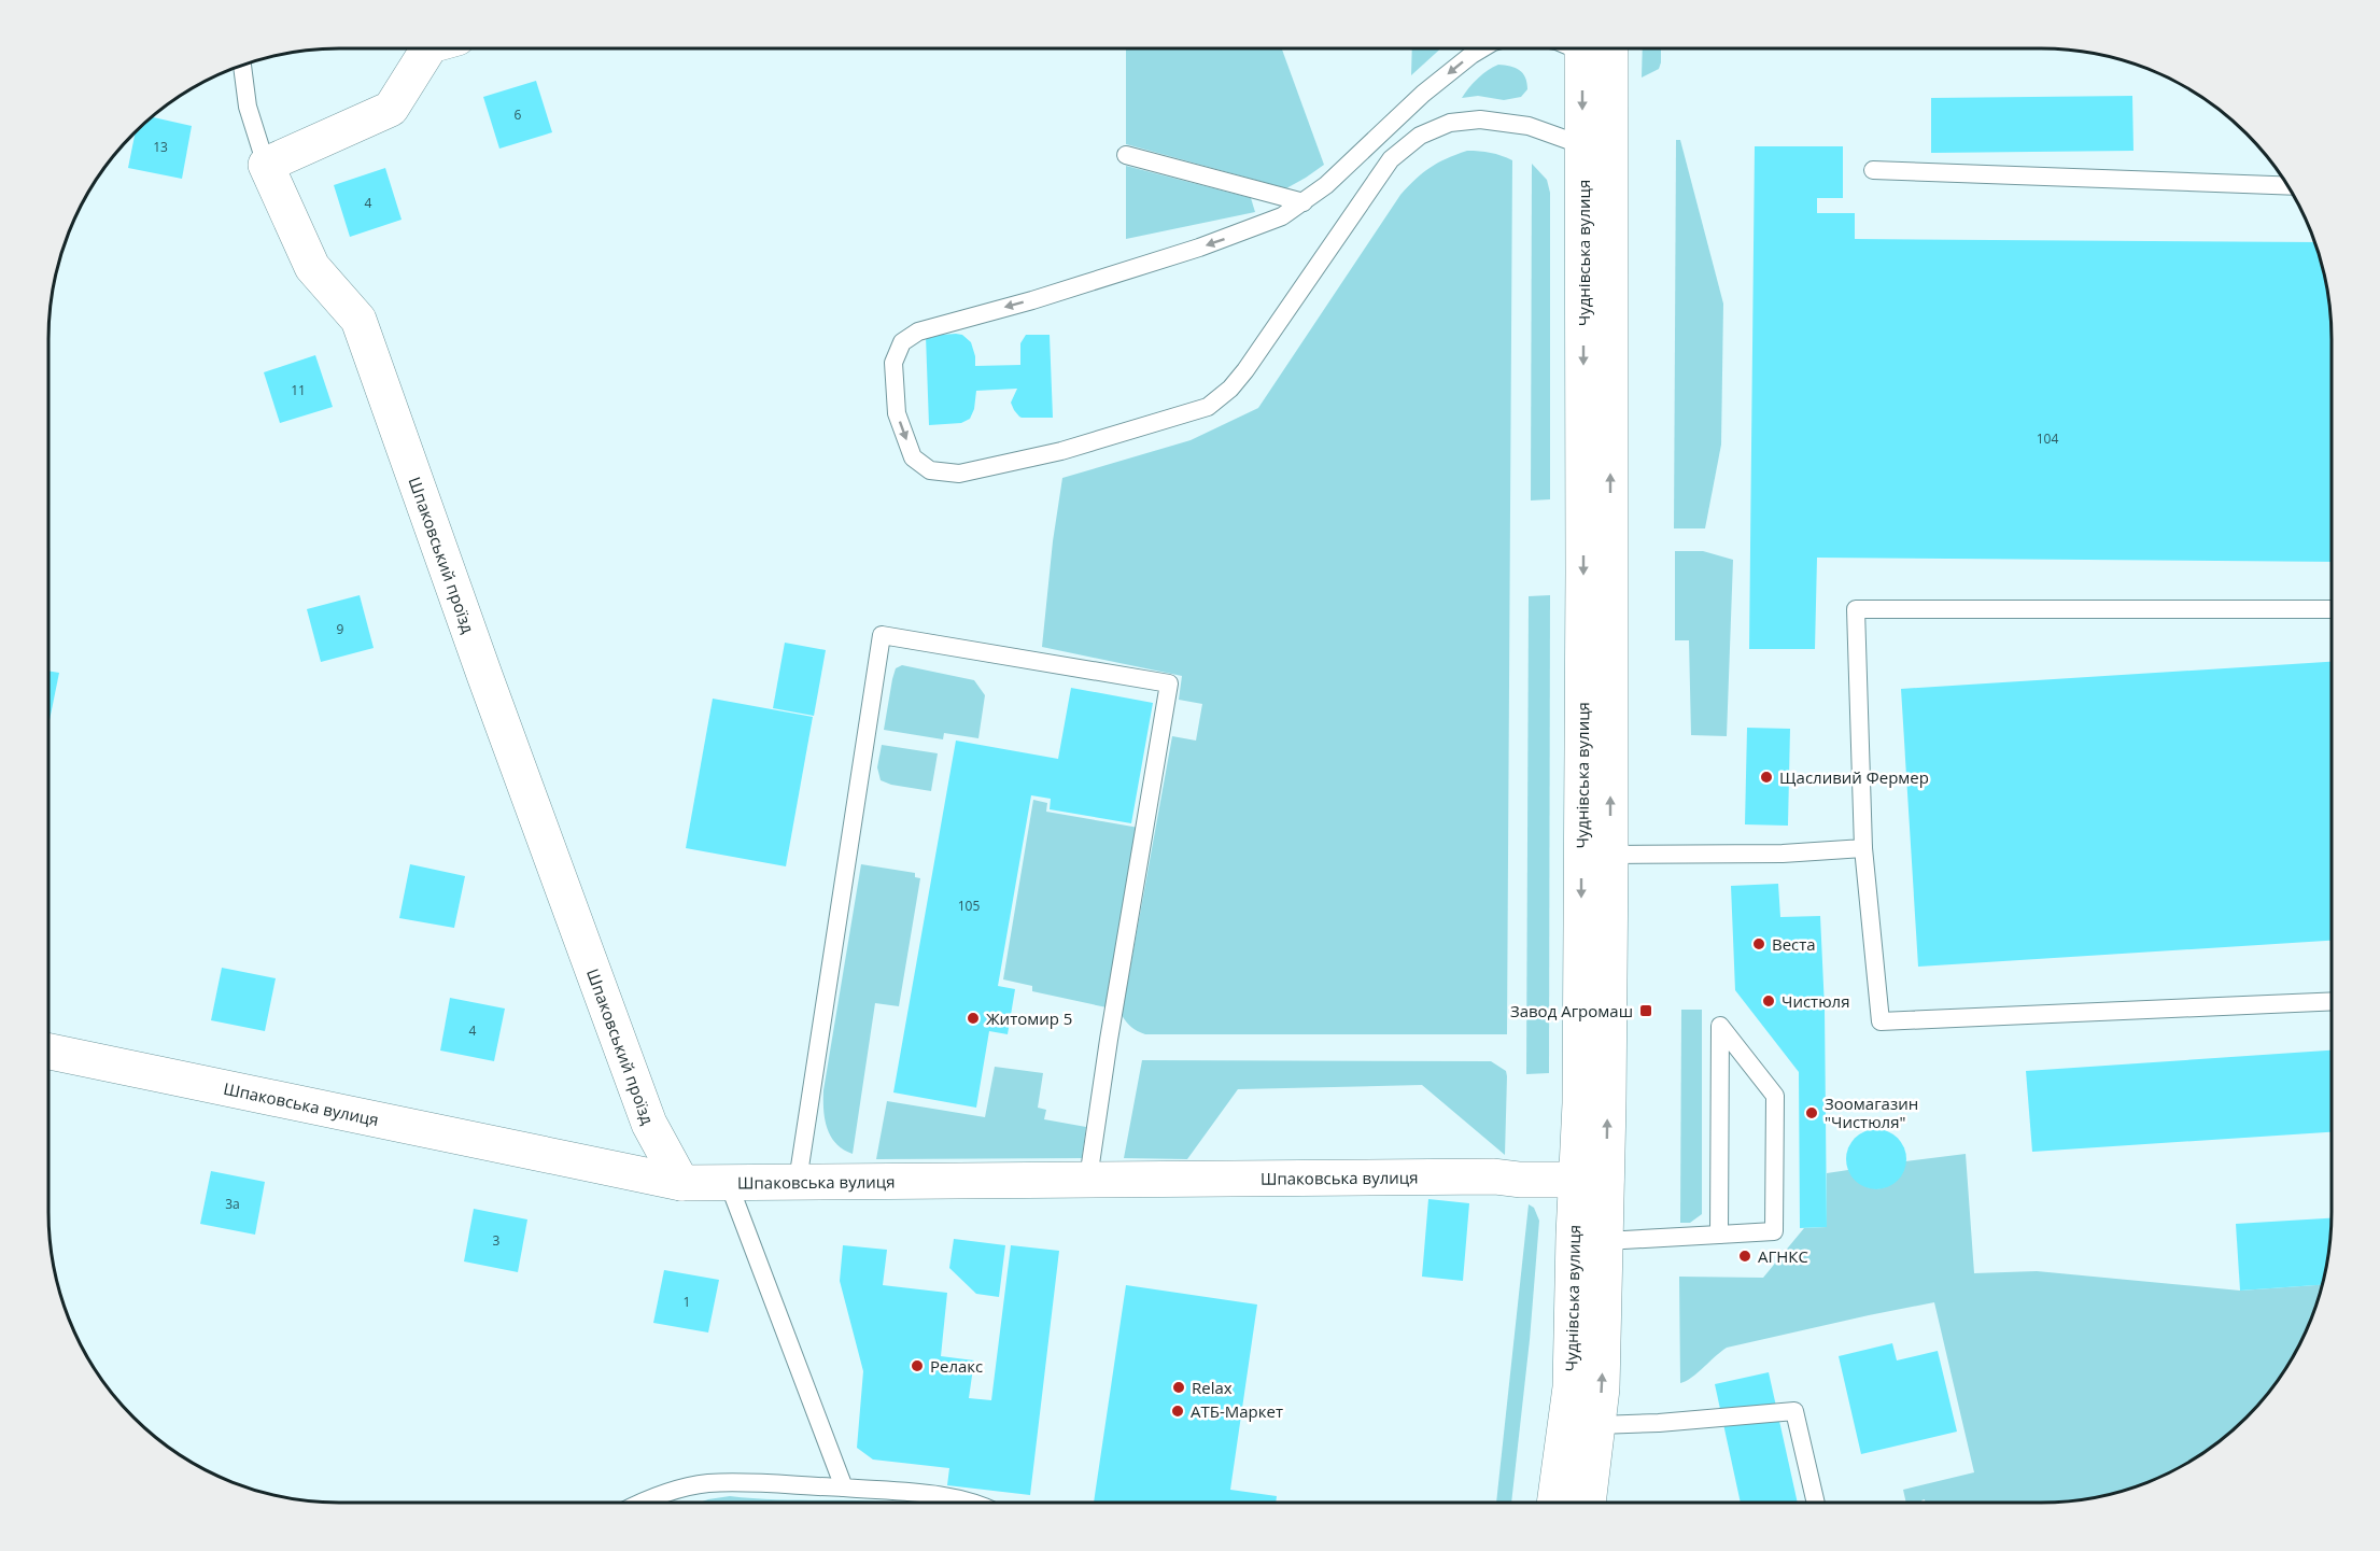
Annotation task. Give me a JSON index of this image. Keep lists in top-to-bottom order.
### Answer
{
  "streets": {
    "main road": ["Чуднівська вулиця", "Шпаковський проїзд", "Шпаковська вулиця"]
  },
  "crossings": [
    ["Чуднівська вулиця", "Шпаковська вулиця"],
    ["Шпаковський проїзд", "Шпаковська вулиця"]
  ],
  "places": {
    "other": [
      "Щасливий Фермер",
      "Веста",
      "Чистюля",
      "Житомир 5",
      "Зоомагазин \"Чистюля\"",
      "АГНКС",
      "Релакс",
      "Relax",
      "АТБ-Маркет"
    ],
    "transit": ["Завод Агромаш"]
  },
  "house_numbers": [
    "6",
    "13",
    "4",
    "11",
    "104",
    "9",
    "105",
    "4",
    "3а",
    "3",
    "1"
  ]
}
